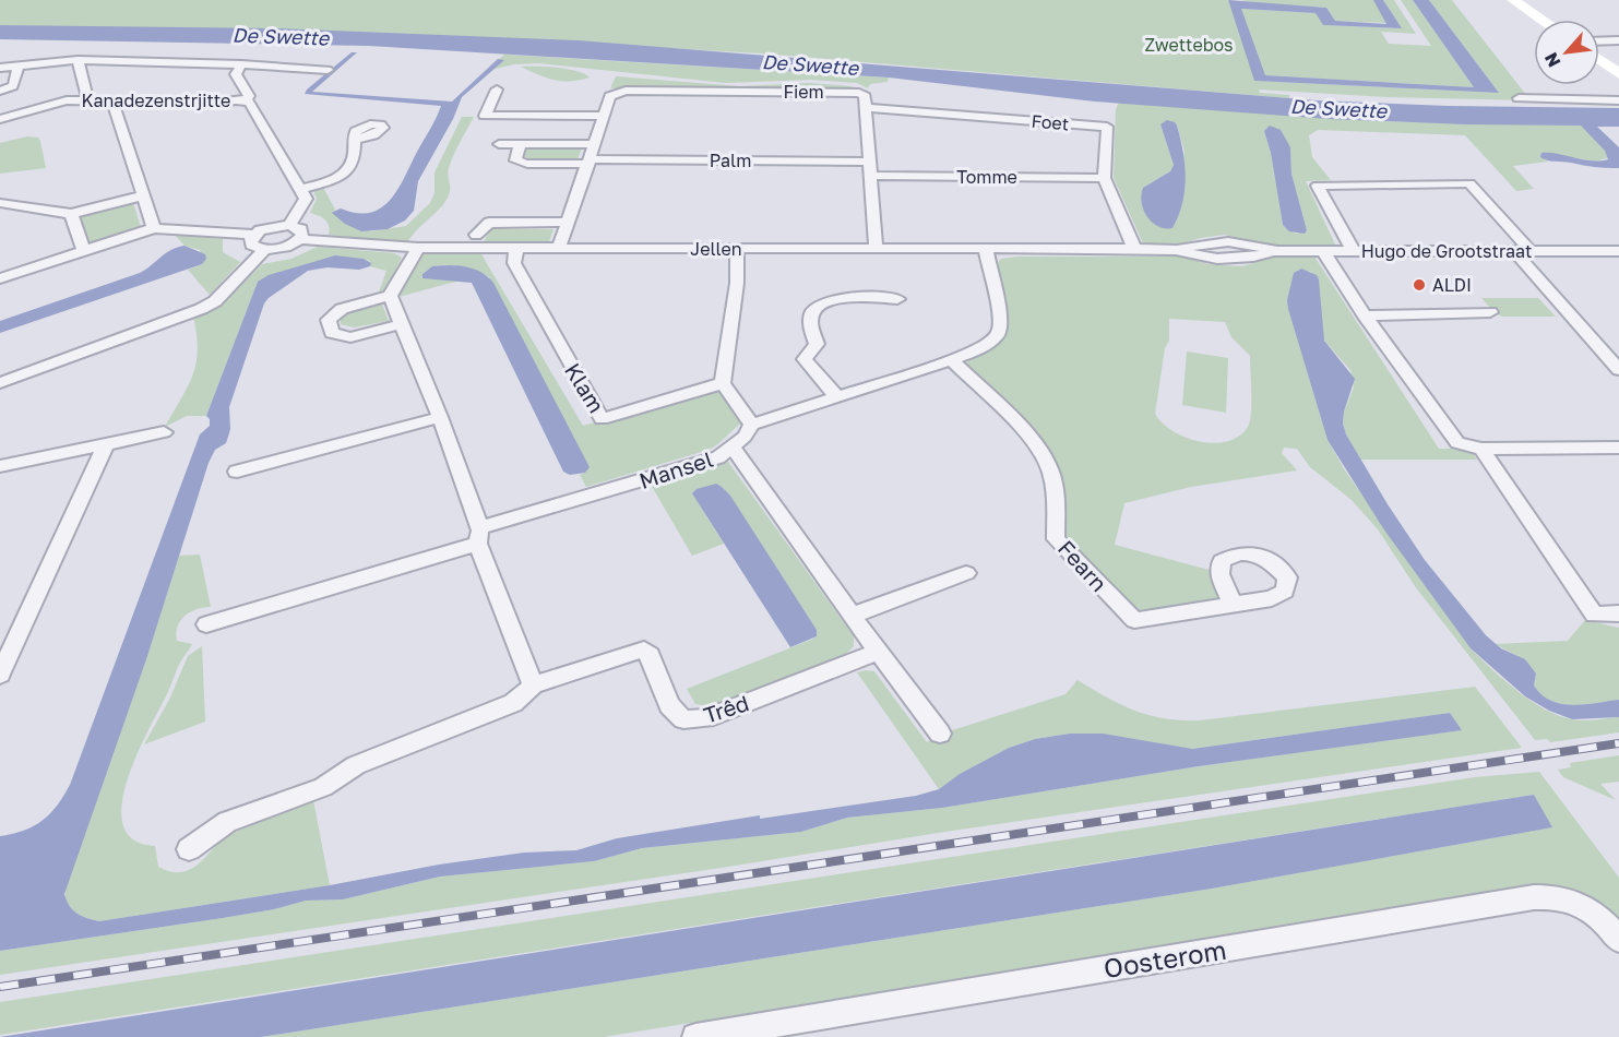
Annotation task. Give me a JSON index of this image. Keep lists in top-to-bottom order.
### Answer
{
  "streets": {
    "street": [
      "Fiem",
      "Kanadezenstrjitte",
      "Foet",
      "Palm",
      "Tomme",
      "Jellen",
      "Hugo de Grootstraat",
      "Klam",
      "Mansel",
      "Fearn",
      "Trêd",
      "Oosterom"
    ]
  },
  "crossings": [
    ["Fiem", "Foet"],
    ["Fiem", "Palm"],
    ["Fiem", "Jellen"],
    ["Foet", "Tomme"],
    ["Foet", "Jellen"],
    ["Foet", "Hugo de Grootstraat"],
    ["Jellen", "Hugo de Grootstraat"],
    ["Jellen", "Klam"]
  ],
  "water": ["De Swette"],
  "parks": ["Zwettebos"],
  "places": ["ALDI"],
  "north": "bottom left"
}
